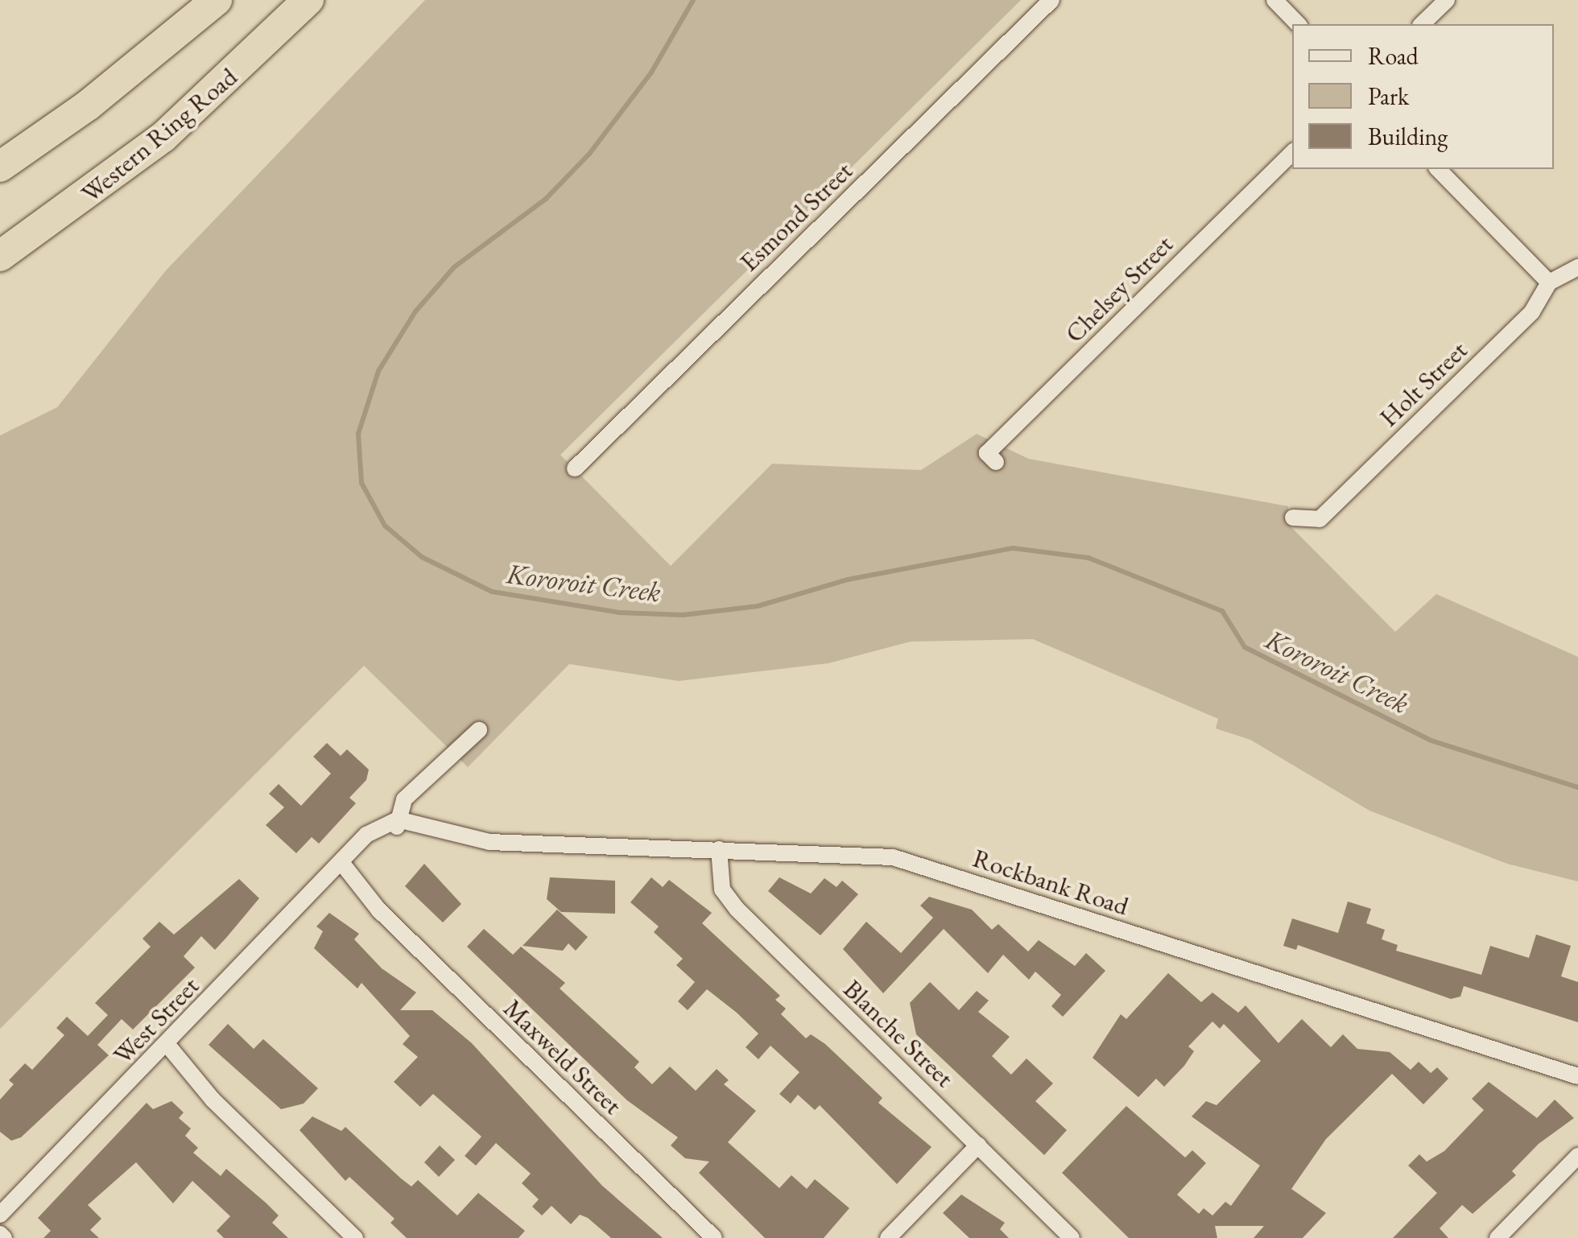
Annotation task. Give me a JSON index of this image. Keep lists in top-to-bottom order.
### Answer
{
  "streets": {
    "highway": ["Western Ring Road"],
    "street": [
      "Esmond Street",
      "Chelsey Street",
      "Holt Street",
      "Rockbank Road",
      "West Street",
      "Blanche Street",
      "Maxweld Street"
    ]
  },
  "crossings": [
    ["Rockbank Road", "West Street"],
    ["Rockbank Road", "Blanche Street"],
    ["West Street", "Maxweld Street"]
  ],
  "water": ["Kororoit Creek"],
  "legend": ["Road", "Park", "Building"]
}
